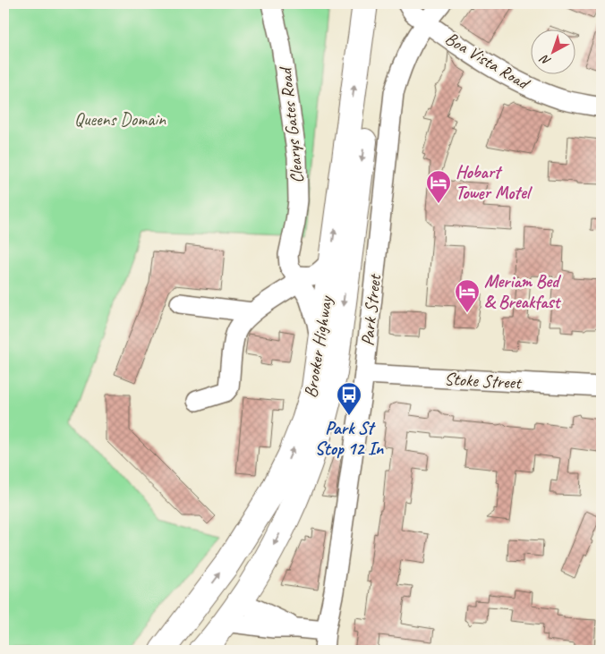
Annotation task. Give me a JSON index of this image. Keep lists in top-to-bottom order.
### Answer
{
  "streets": {
    "highway": ["Brooker Highway"],
    "street": [
      "Boa Vista Road",
      "Clearys Gates Road",
      "Park Street",
      "Stoke Street"
    ]
  },
  "crossings": [
    ["Boa Vista Road", "Park Street"],
    ["Clearys Gates Road", "Brooker Highway"],
    ["Park Street", "Stoke Street"]
  ],
  "parks": ["Queens Domain"],
  "places": {
    "hotel": ["Hobart Tower Motel", "Meriam Bed & Breakfast"],
    "bus stop": ["Park St Stop 12 In"]
  },
  "north": "bottom left"
}
